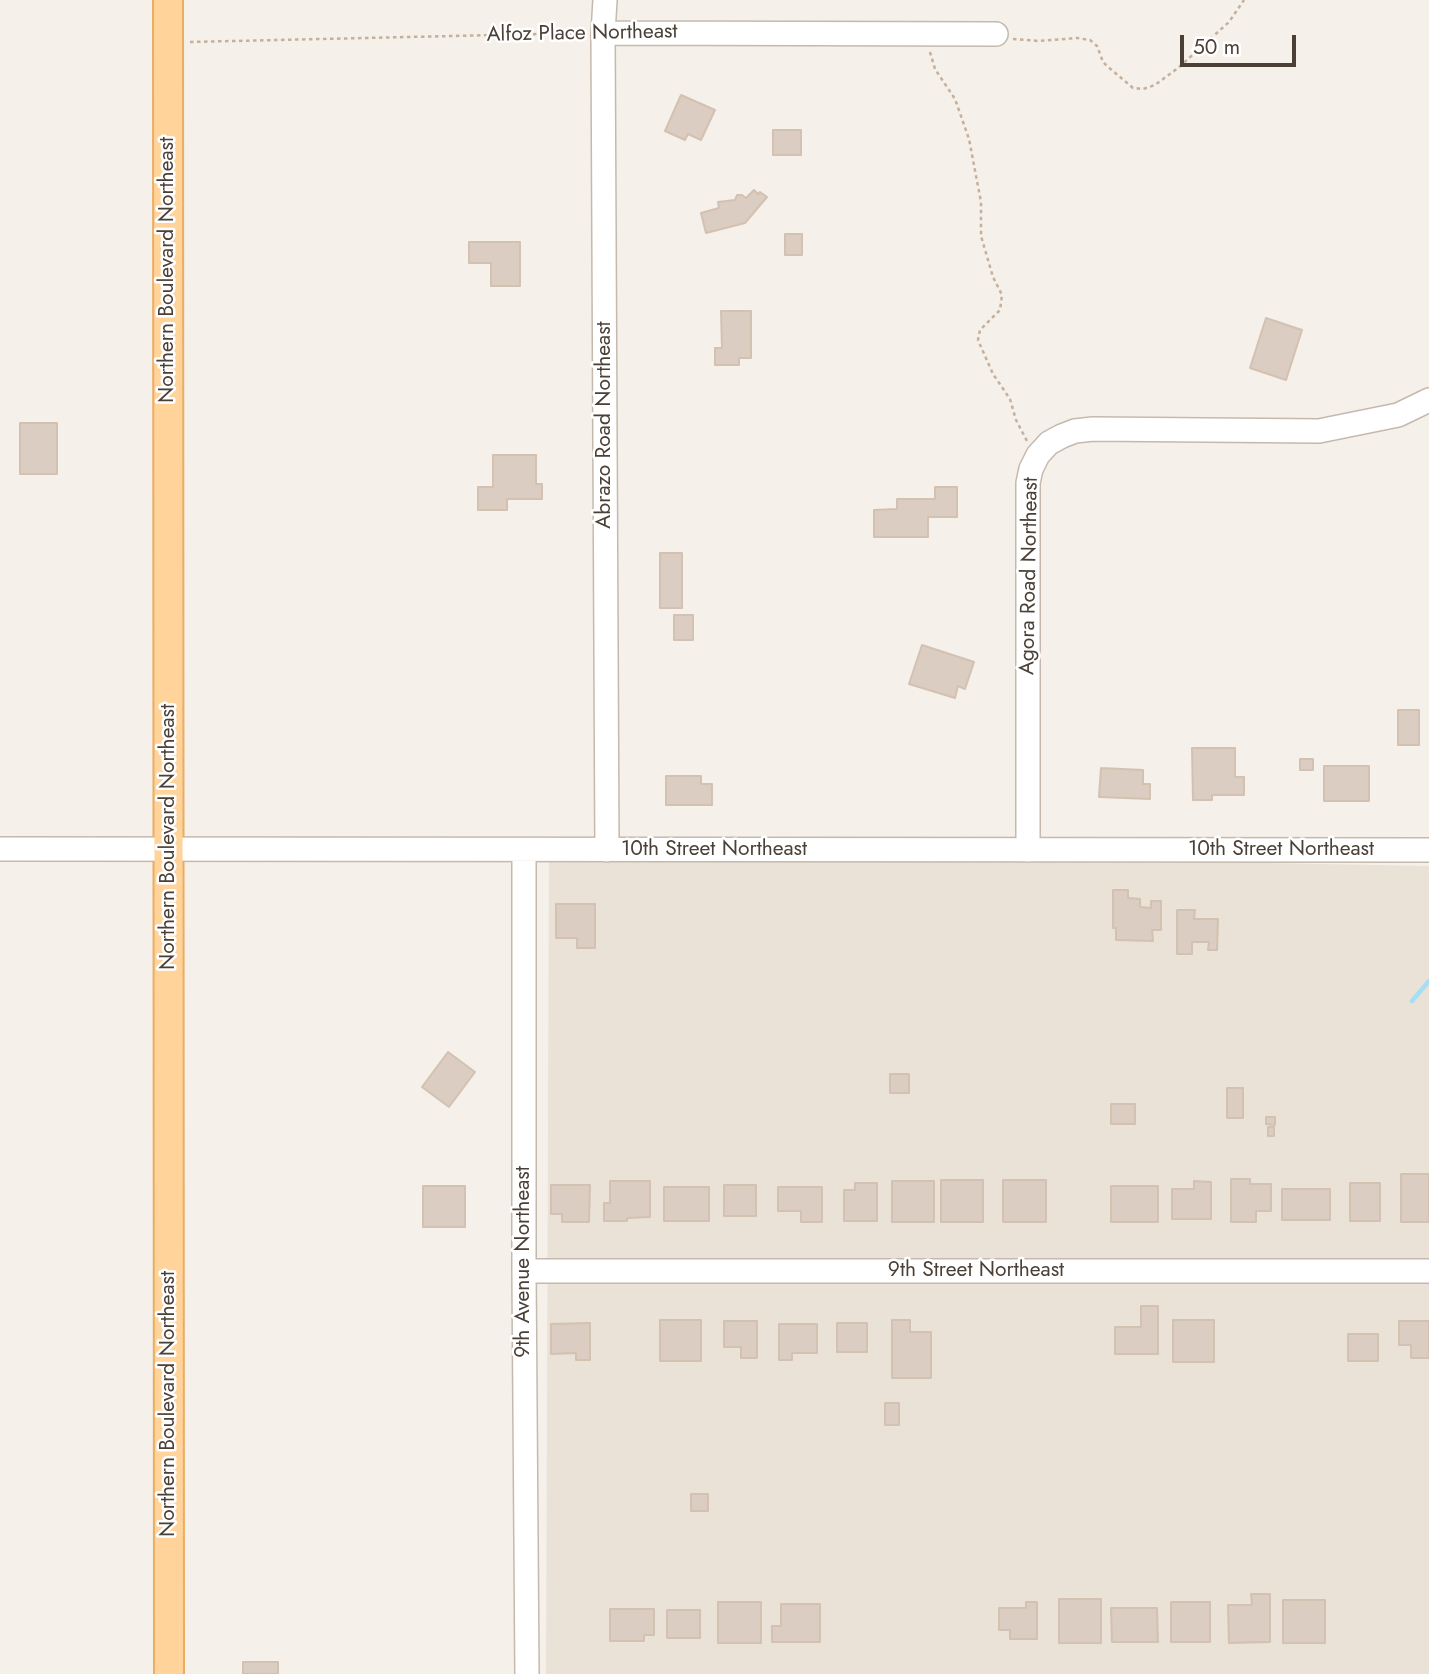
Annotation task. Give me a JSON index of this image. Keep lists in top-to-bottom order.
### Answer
{
  "streets": {
    "main road": ["Northern Boulevard Northeast"],
    "street": [
      "Alfoz Place Northeast",
      "Abrazo Road Northeast",
      "Agora Road Northeast",
      "10th Street Northeast",
      "9th Avenue Northeast",
      "9th Street Northeast"
    ]
  },
  "crossings": [
    ["Alfoz Place Northeast", "Northern Boulevard Northeast"],
    ["Alfoz Place Northeast", "Abrazo Road Northeast"],
    ["Northern Boulevard Northeast", "10th Street Northeast"],
    ["Abrazo Road Northeast", "10th Street Northeast"],
    ["Agora Road Northeast", "10th Street Northeast"],
    ["10th Street Northeast", "9th Avenue Northeast"],
    ["9th Avenue Northeast", "9th Street Northeast"]
  ],
  "scale_bar": "50 m"
}
